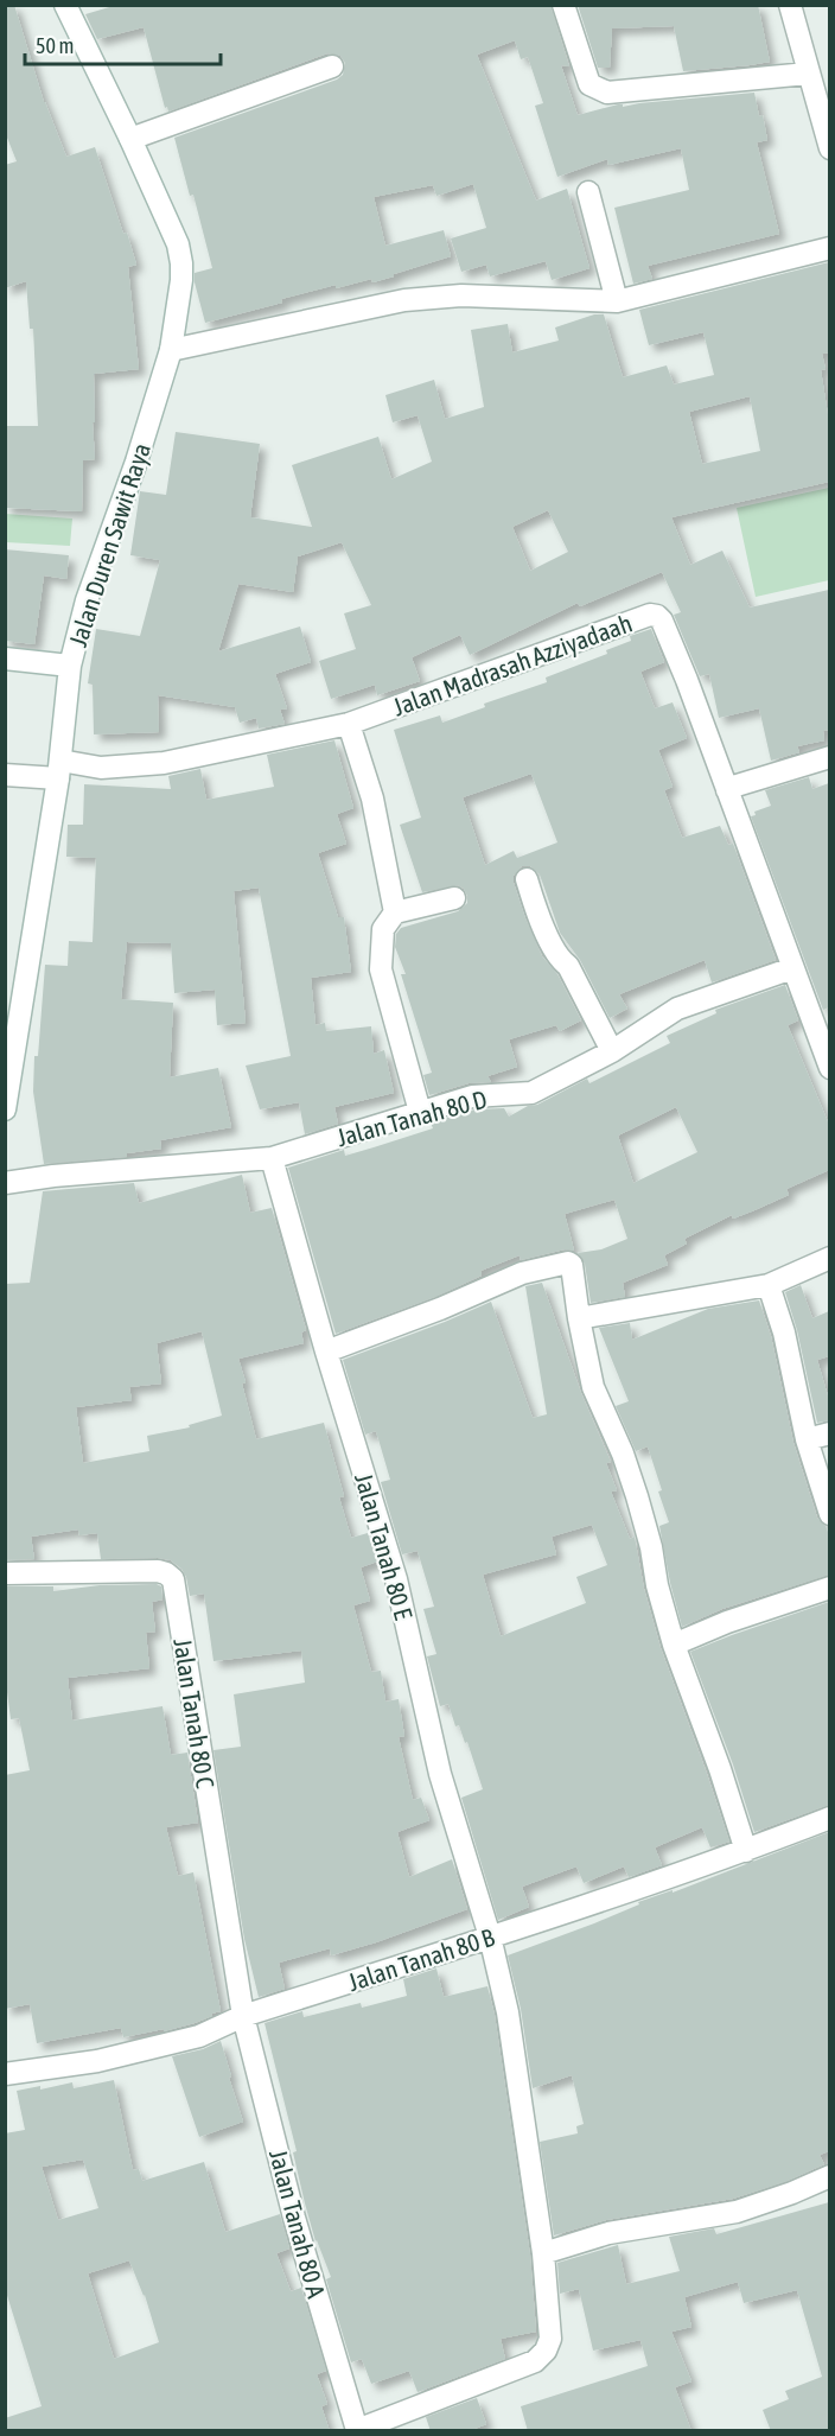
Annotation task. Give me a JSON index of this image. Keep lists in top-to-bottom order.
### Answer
{
  "streets": {
    "street": [
      "Jalan Duren Sawit Raya",
      "Jalan Madrasah Azziyadaah",
      "Jalan Tanah 80 D",
      "Jalan Tanah 80 E",
      "Jalan Tanah 80 C",
      "Jalan Tanah 80 B",
      "Jalan Tanah 80 A"
    ]
  },
  "crossings": [
    ["Jalan Duren Sawit Raya", "Jalan Madrasah Azziyadaah"],
    ["Jalan Madrasah Azziyadaah", "Jalan Tanah 80 D"],
    ["Jalan Tanah 80 D", "Jalan Tanah 80 E"],
    ["Jalan Tanah 80 E", "Jalan Tanah 80 B"],
    ["Jalan Tanah 80 E", "Jalan Tanah 80 A"],
    ["Jalan Tanah 80 C", "Jalan Tanah 80 B"],
    ["Jalan Tanah 80 C", "Jalan Tanah 80 A"],
    ["Jalan Tanah 80 B", "Jalan Tanah 80 A"]
  ],
  "scale_bar": "50 m"
}
